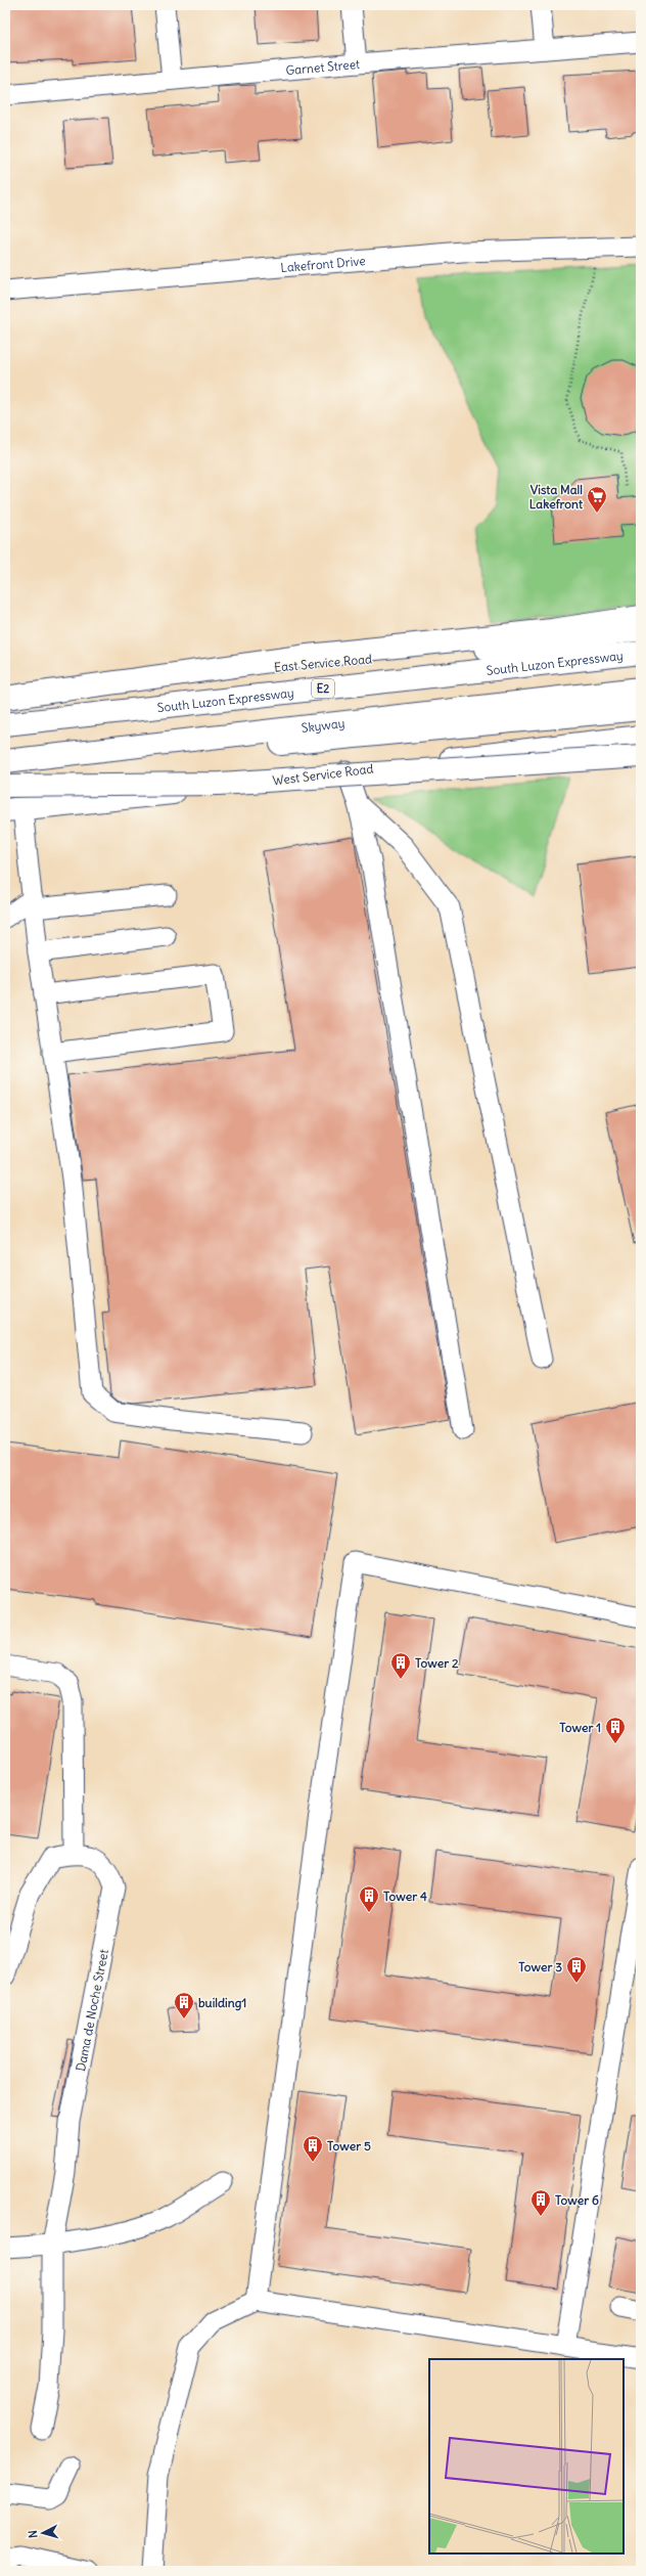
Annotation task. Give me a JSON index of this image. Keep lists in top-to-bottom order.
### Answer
{
  "streets": {
    "main road": [
      "South Luzon Expressway",
      "East Service Road",
      "E2",
      "Skyway",
      "West Service Road"
    ],
    "street": ["Garnet Street", "Lakefront Drive", "Dama de Noche Street"]
  },
  "places": {
    "supermarket": ["Vista Mall Lakefront"],
    "building": [
      "Tower 2",
      "Tower 1",
      "Tower 4",
      "Tower 3",
      "building1",
      "Tower 5",
      "Tower 6"
    ]
  },
  "north": "left"
}
